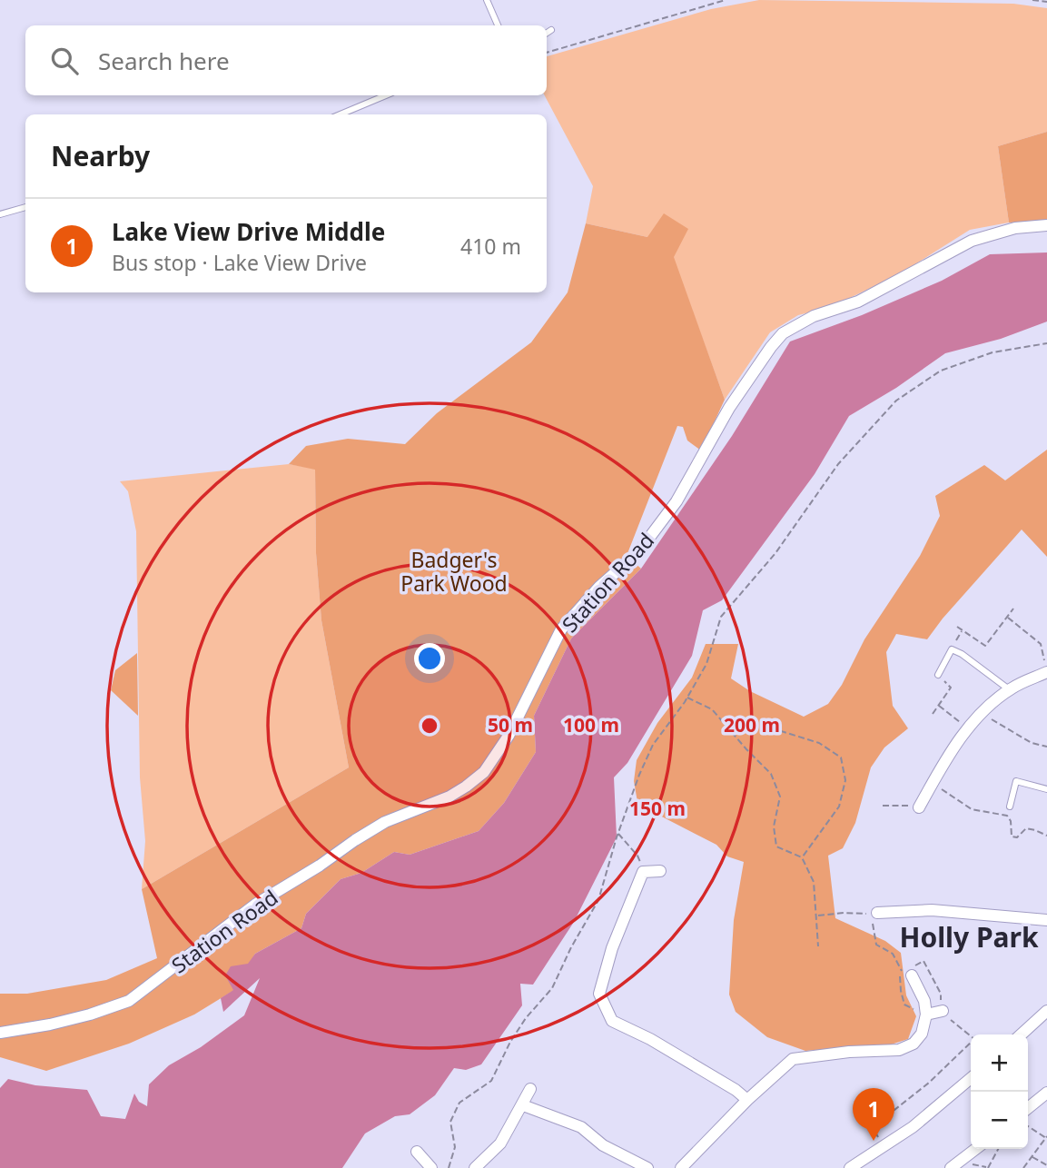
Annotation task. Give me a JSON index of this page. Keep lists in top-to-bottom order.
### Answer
{
  "streets": {
    "street": ["Station Road"]
  },
  "districts": ["Holly Park"],
  "parks": ["Badger's Park Wood"],
  "page": {
    "search": "Search here",
    "heading": "Nearby",
    "list": [
      {
        "mark": "1",
        "name": "Lake View Drive Middle",
        "note": "Bus stop · Lake View Drive",
        "value": "410 m"
      }
    ],
    "map_buttons": ["+", "−"],
    "pins": "1"
  },
  "rings": [
    "50 m",
    "100 m",
    "200 m",
    "150 m"
  ]
}
